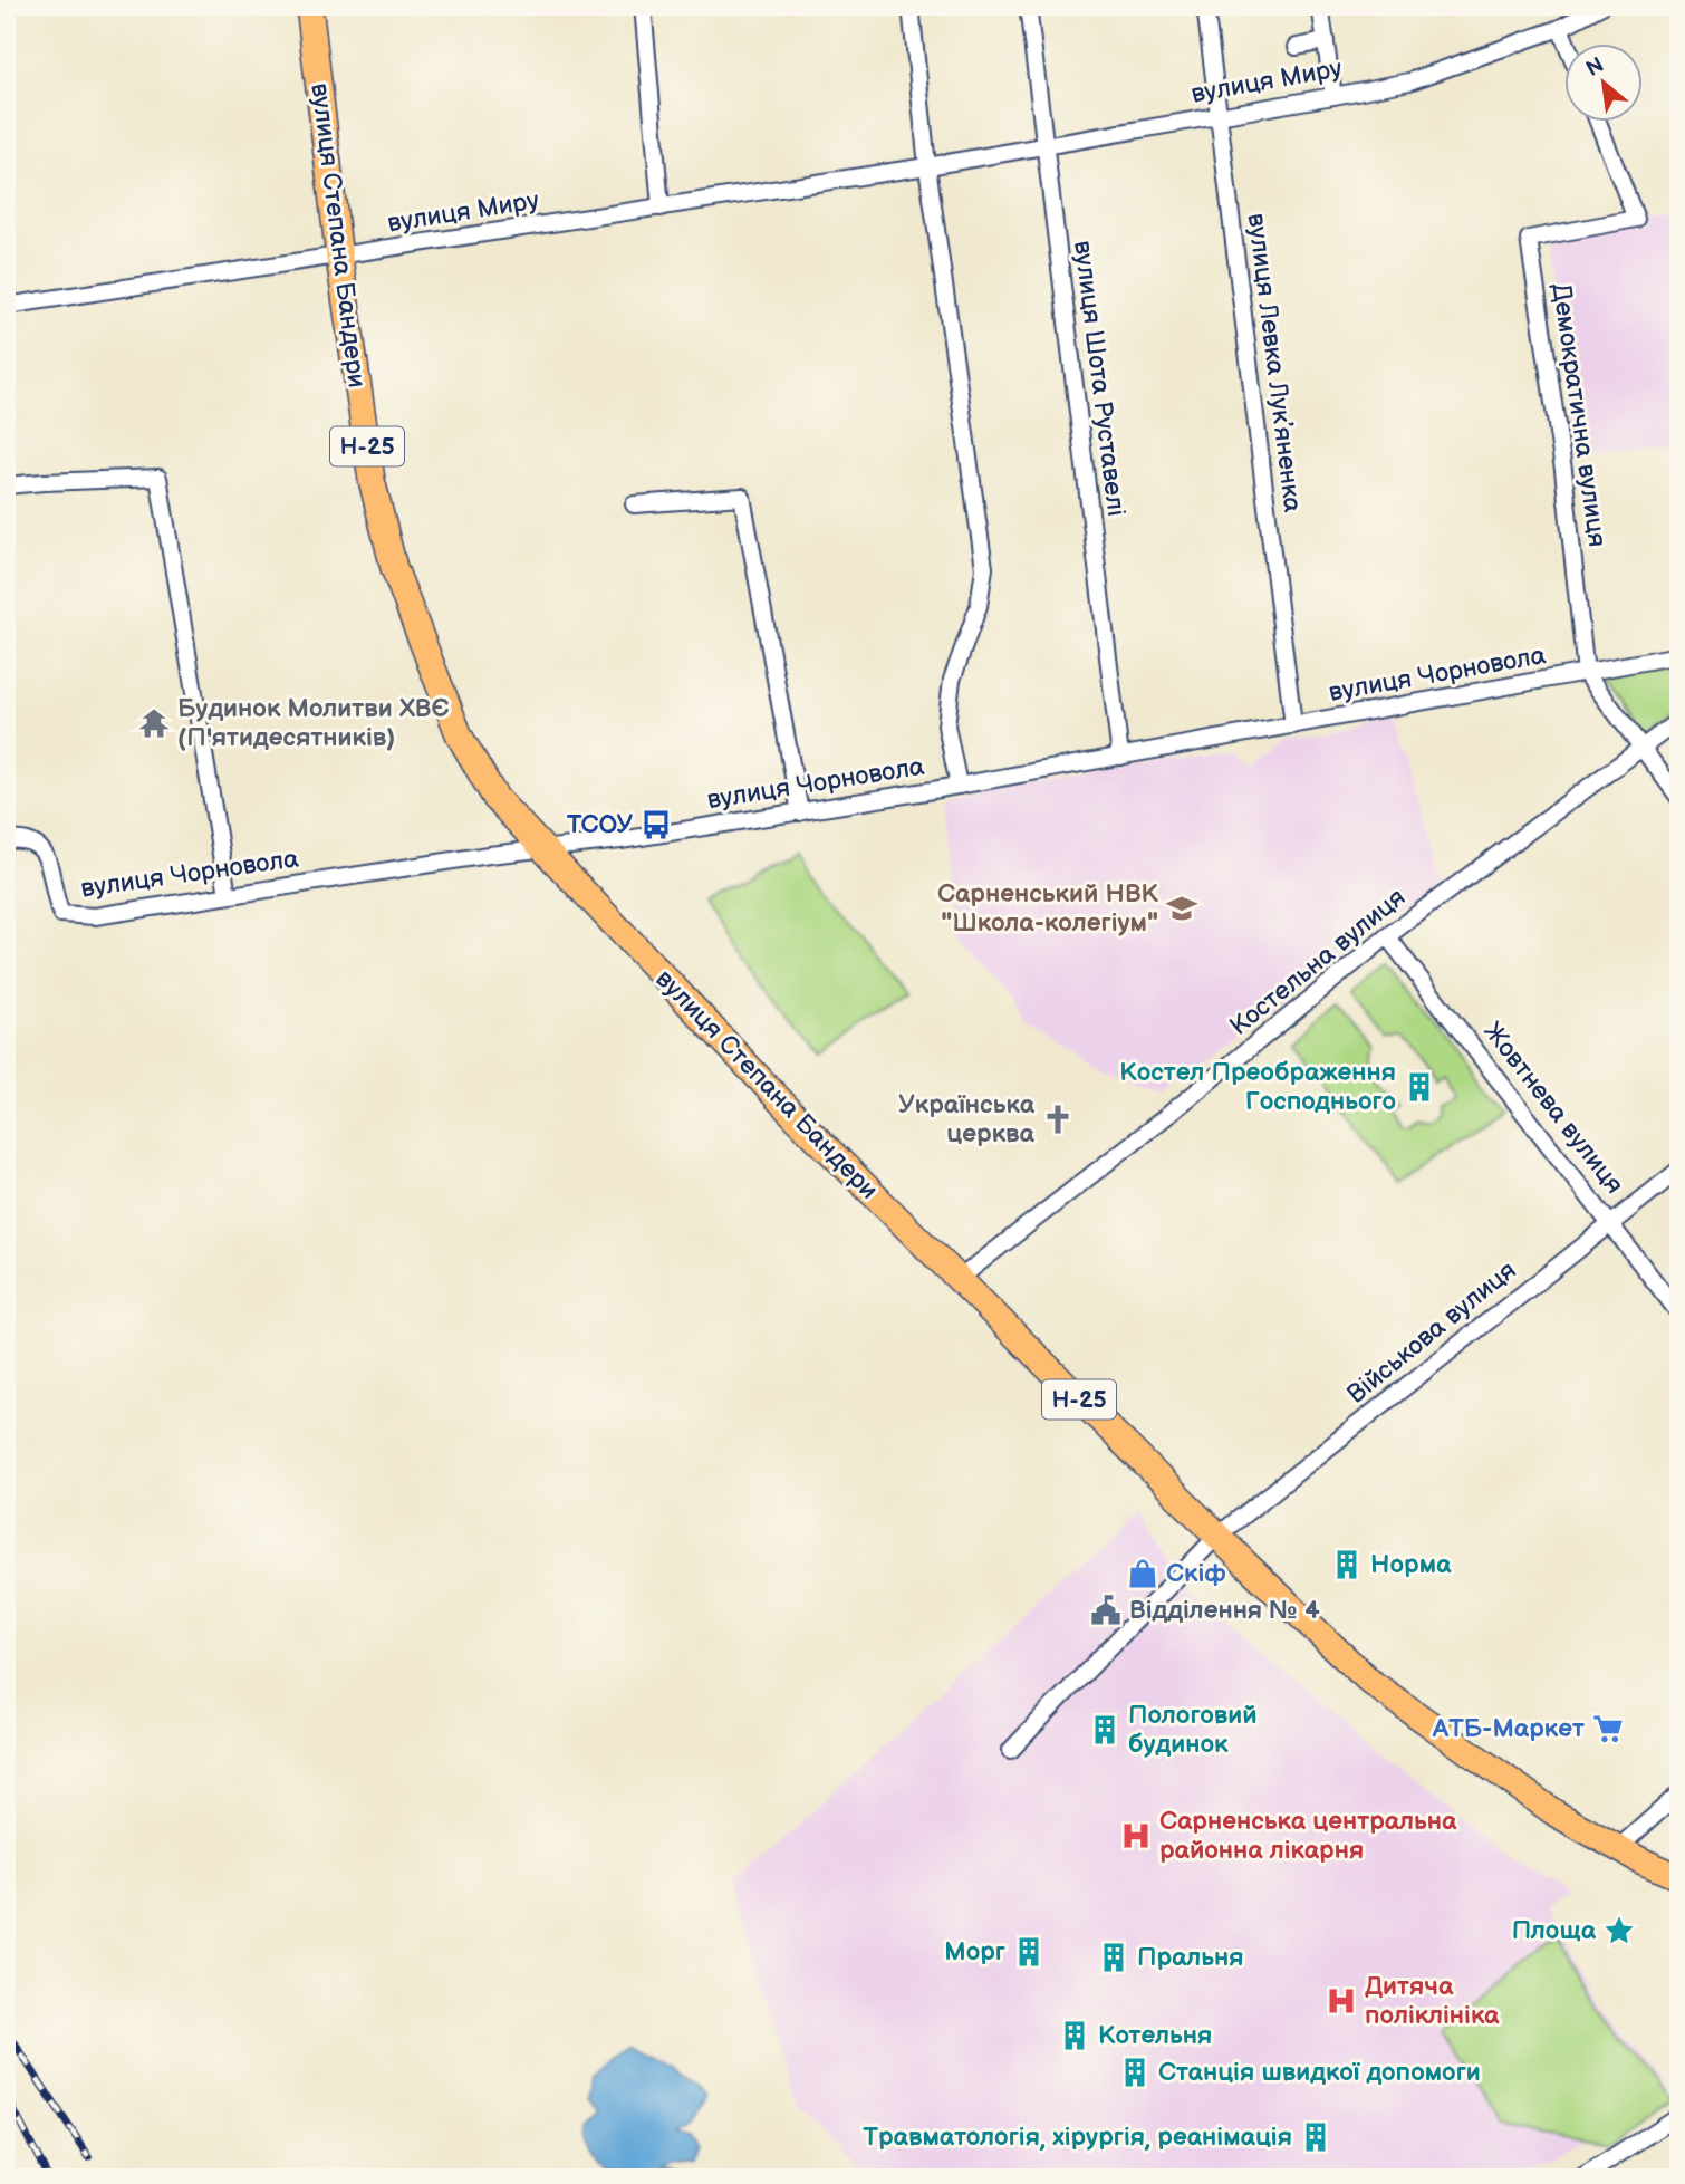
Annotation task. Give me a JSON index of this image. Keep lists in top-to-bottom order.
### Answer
{
  "streets": {
    "main road": ["вулиця Степана Бандери", "Н-25"],
    "street": [
      "вулиця Миру",
      "вулиця Левка Лукʼяненка",
      "вулиця Шота Руставелі",
      "Демократична вулиця",
      "вулиця Чорновола",
      "Костельна вулиця",
      "Жовтнева вулиця",
      "Військова вулиця"
    ]
  },
  "crossings": [
    ["вулиця Миру", "вулиця Степана Бандери"],
    ["вулиця Миру", "вулиця Левка Лукʼяненка"],
    ["вулиця Миру", "вулиця Шота Руставелі"],
    ["вулиця Степана Бандери", "вулиця Чорновола"],
    ["вулиця Степана Бандери", "Костельна вулиця"],
    ["вулиця Степана Бандери", "Військова вулиця"],
    ["вулиця Левка Лукʼяненка", "вулиця Чорновола"],
    ["вулиця Шота Руставелі", "вулиця Чорновола"],
    ["Демократична вулиця", "вулиця Чорновола"],
    ["Костельна вулиця", "Жовтнева вулиця"],
    ["Жовтнева вулиця", "Військова вулиця"]
  ],
  "places": {
    "temple": ["Будинок Молитви ХВЄ (П'ятидесятників)"],
    "bus stop": ["ТСОУ"],
    "school or university": ["Сарненський НВК \"Школа-колегіум\""],
    "building": [
      "Костел Преображення Господнього",
      "Норма",
      "Пологовий будинок",
      "Морг",
      "Пральня",
      "Котельня",
      "Станція швидкої допомоги",
      "Травматологія, хірургія, реанімація"
    ],
    "church": ["Українська церква"],
    "shop": ["Скіф"],
    "public building": ["Відділення № 4"],
    "supermarket": ["АТБ-Маркет"],
    "hospital": ["Сарненська центральна районна лікарня", "Дитяча поліклініка"],
    "place": ["Площа"]
  },
  "north": "top left"
}
